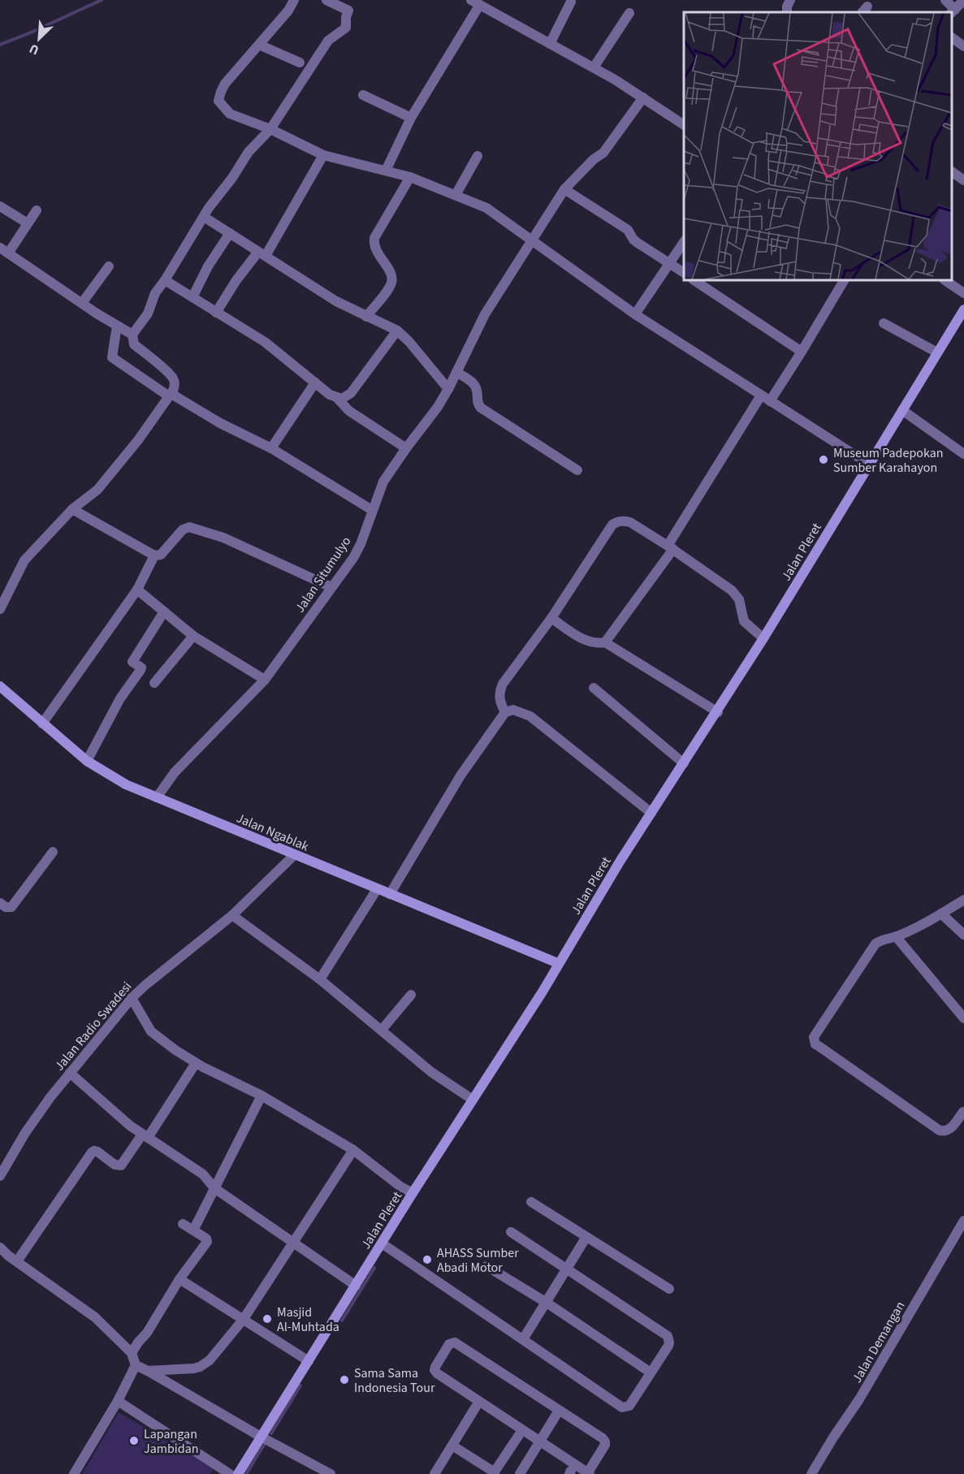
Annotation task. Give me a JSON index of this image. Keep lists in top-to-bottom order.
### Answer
{
  "streets": {
    "main road": ["Jalan Pleret", "Jalan Ngablak"],
    "street": ["Jalan Situmulyo", "Jalan Radio Swadesi", "Jalan Demangan"]
  },
  "crossings": [
    ["Jalan Pleret", "Jalan Ngablak"],
    ["Jalan Situmulyo", "Jalan Ngablak"],
    ["Jalan Ngablak", "Jalan Radio Swadesi"]
  ],
  "places": [
    "Museum Padepokan Sumber Karahayon",
    "AHASS Sumber Abadi Motor",
    "Masjid Al-Muhtada",
    "Sama Sama Indonesia Tour",
    "Lapangan Jambidan"
  ],
  "north": "bottom left"
}
